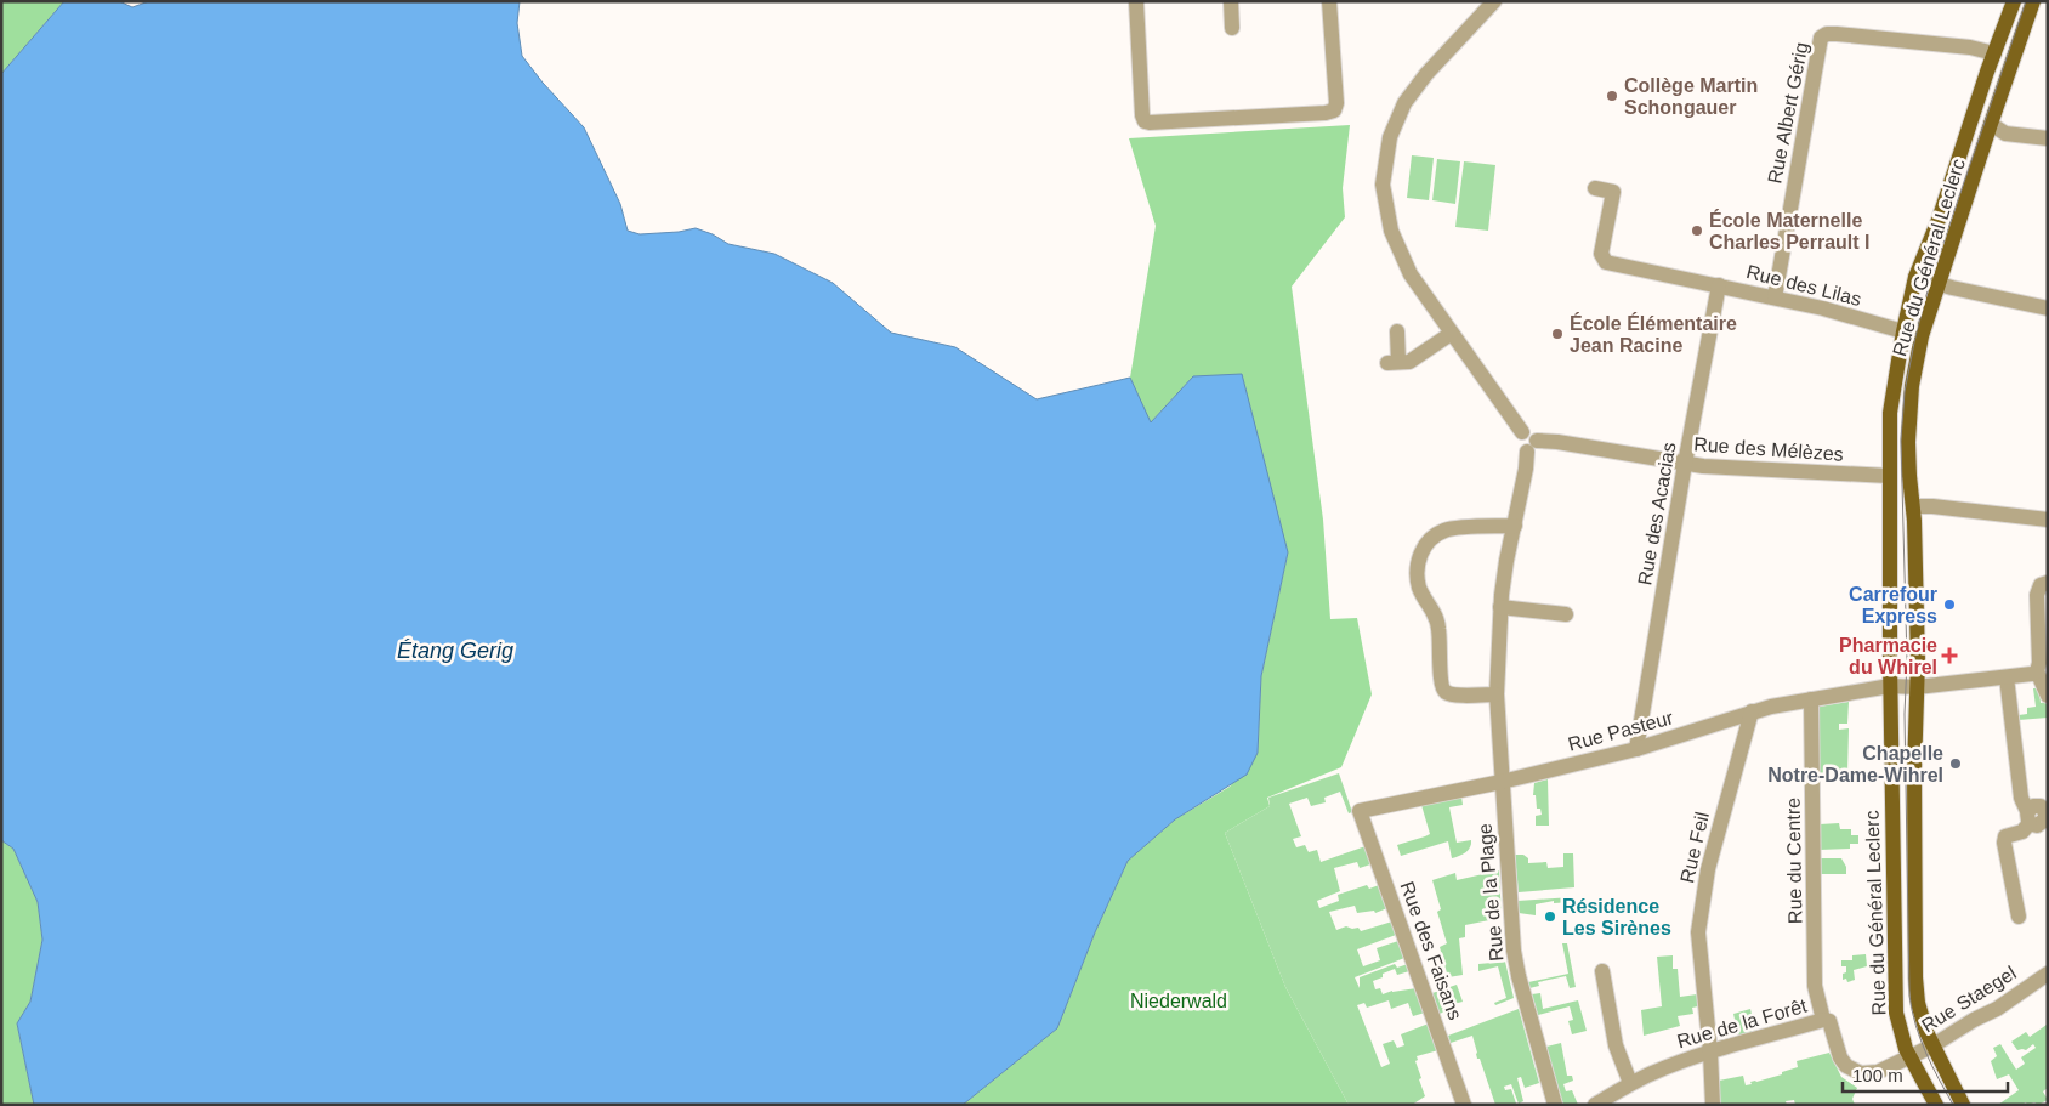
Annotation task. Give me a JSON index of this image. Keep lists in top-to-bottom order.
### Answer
{
  "streets": {
    "main road": ["Rue du Général Leclerc"],
    "street": [
      "Rue Albert Gérig",
      "Rue des Lilas",
      "Rue des Mélèzes",
      "Rue des Acacias",
      "Rue Pasteur",
      "Rue Feil",
      "Rue du Centre",
      "Rue de la Plage",
      "Rue des Faisans",
      "Rue Staegel",
      "Rue de la Forêt"
    ]
  },
  "crossings": [
    ["Rue Albert Gérig", "Rue du Général Leclerc"],
    ["Rue Albert Gérig", "Rue des Lilas"],
    ["Rue du Général Leclerc", "Rue des Lilas"],
    ["Rue du Général Leclerc", "Rue des Mélèzes"],
    ["Rue du Général Leclerc", "Rue Pasteur"],
    ["Rue du Général Leclerc", "Rue Staegel"],
    ["Rue du Général Leclerc", "Rue de la Forêt"],
    ["Rue des Lilas", "Rue des Acacias"],
    ["Rue des Mélèzes", "Rue des Acacias"],
    ["Rue des Mélèzes", "Rue de la Plage"],
    ["Rue des Acacias", "Rue Pasteur"],
    ["Rue Pasteur", "Rue Feil"],
    ["Rue Pasteur", "Rue du Centre"],
    ["Rue Pasteur", "Rue de la Plage"],
    ["Rue Pasteur", "Rue des Faisans"],
    ["Rue Feil", "Rue de la Forêt"],
    ["Rue du Centre", "Rue de la Forêt"],
    ["Rue Staegel", "Rue de la Forêt"]
  ],
  "water": ["Étang Gerig"],
  "parks": ["Niederwald"],
  "places": {
    "other": [
      "Collège Martin Schongauer",
      "École Maternelle Charles Perrault I",
      "École Élémentaire Jean Racine",
      "Carrefour Express",
      "Chapelle Notre-Dame-Wihrel",
      "Résidence Les Sirènes"
    ],
    "health": ["Pharmacie du Whirel"]
  },
  "scale_bar": "100 m"
}
